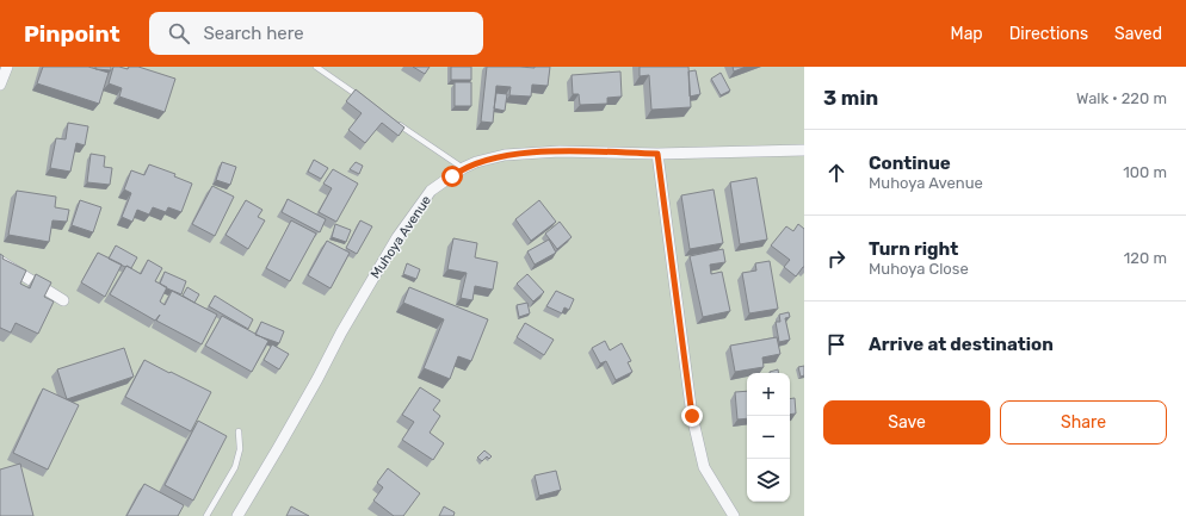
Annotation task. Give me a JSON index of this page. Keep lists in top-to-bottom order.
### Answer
{
  "streets": {
    "street": ["Muhoya Avenue"]
  },
  "page": {
    "header": "Pinpoint",
    "search": "Search here",
    "nav": ["Map", "Directions", "Saved"],
    "heading": ["3 min", "Walk · 220 m"],
    "list": [
      ["Continue", "Muhoya Avenue", "100 m"],
      ["Turn right", "Muhoya Close", "120 m"],
      "Arrive at destination"
    ],
    "map_buttons": ["+", "−"],
    "buttons": ["Save", "Share"]
  }
}
